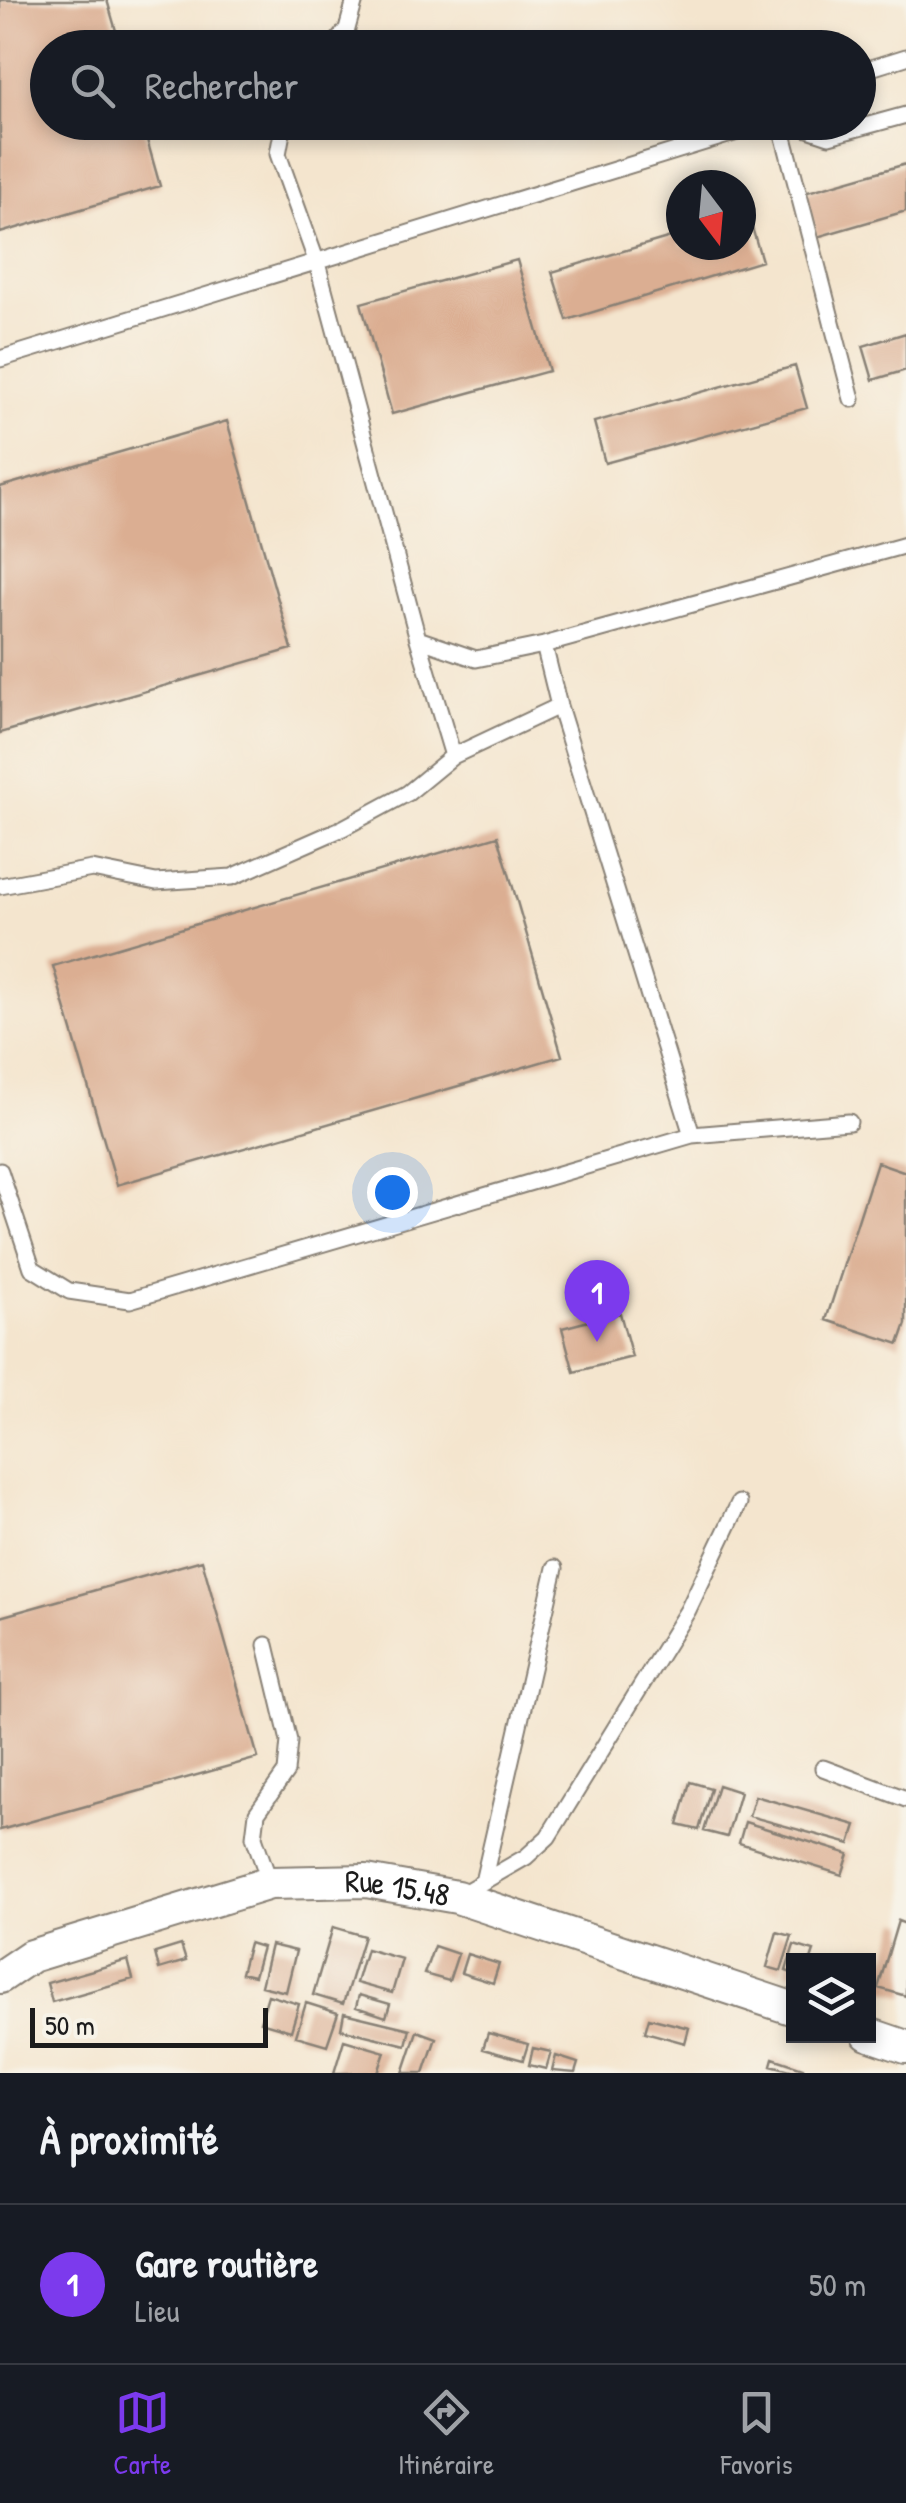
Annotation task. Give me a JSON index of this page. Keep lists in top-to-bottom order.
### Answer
{
  "streets": {
    "street": ["Rue 15.48"]
  },
  "scale_bar": "50 m",
  "north": "bottom",
  "page": {
    "search": "Rechercher",
    "pins": "1",
    "scale": "50 m",
    "heading": "À proximité",
    "list": [
      {
        "mark": "1",
        "name": "Gare routière",
        "note": "Lieu",
        "value": "50 m"
      }
    ],
    "nav": ["Carte", "Itinéraire", "Favoris"]
  }
}
